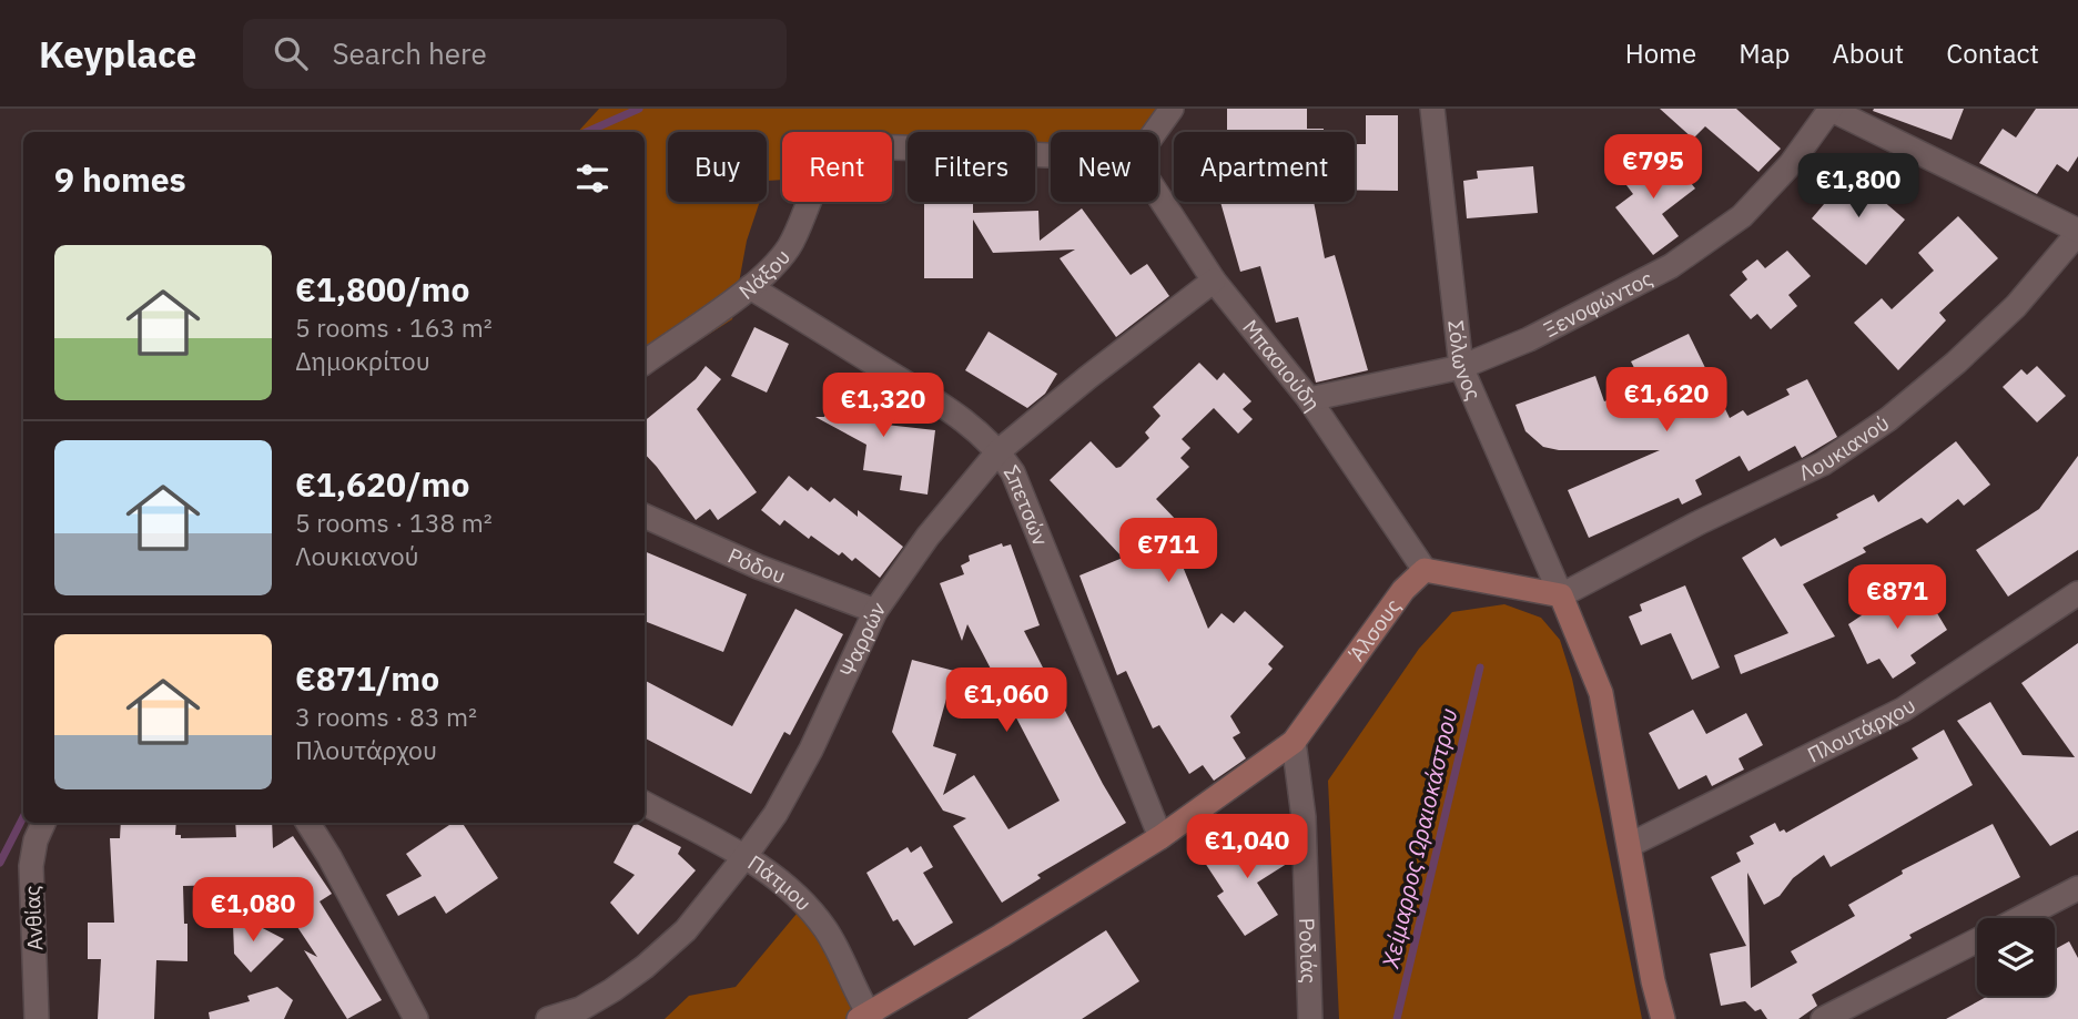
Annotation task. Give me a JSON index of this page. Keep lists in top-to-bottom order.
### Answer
{
  "streets": {
    "street": [
      "Νάξου",
      "Ξενοφώντος",
      "Σόλωνος",
      "Μπασιούδη",
      "Λουκιανού",
      "Σπετσών",
      "Ρόδου",
      "Άλσους",
      "Ψαρρών",
      "Πλουτάρχου",
      "Πάτμου",
      "Ανθίας",
      "Ροδιάς"
    ]
  },
  "crossings": [
    ["Νάξου", "Σπετσών"],
    ["Ξενοφώντος", "Σόλωνος"],
    ["Ξενοφώντος", "Μπασιούδη"],
    ["Σόλωνος", "Λουκιανού"],
    ["Μπασιούδη", "Άλσους"],
    ["Μπασιούδη", "Ψαρρών"],
    ["Σπετσών", "Άλσους"],
    ["Σπετσών", "Ψαρρών"],
    ["Ρόδου", "Ψαρρών"],
    ["Άλσους", "Πάτμου"],
    ["Άλσους", "Ροδιάς"],
    ["Ψαρρών", "Πάτμου"]
  ],
  "water": ["Χείμαρρος Ωραιοκάστρου"],
  "page": {
    "header": "Keyplace",
    "search": "Search here",
    "nav": [
      "Home",
      "Map",
      "About",
      "Contact"
    ],
    "chip": [
      "Buy",
      "Rent",
      "Filters",
      "New",
      "Apartment"
    ],
    "heading": "9 homes",
    "price": [
      "€795",
      "€1,800",
      "€1,620",
      "€1,320",
      "€711",
      "€871",
      "€1,060",
      "€1,040",
      "€1,080"
    ],
    "list": [
      {
        "name": "€1,800/mo",
        "note": "5 rooms · 163 m² · Δημοκρίτου"
      },
      {
        "name": "€1,620/mo",
        "note": "5 rooms · 138 m² · Λουκιανού"
      },
      {
        "name": "€871/mo",
        "note": "3 rooms · 83 m² · Πλουτάρχου"
      }
    ]
  }
}
